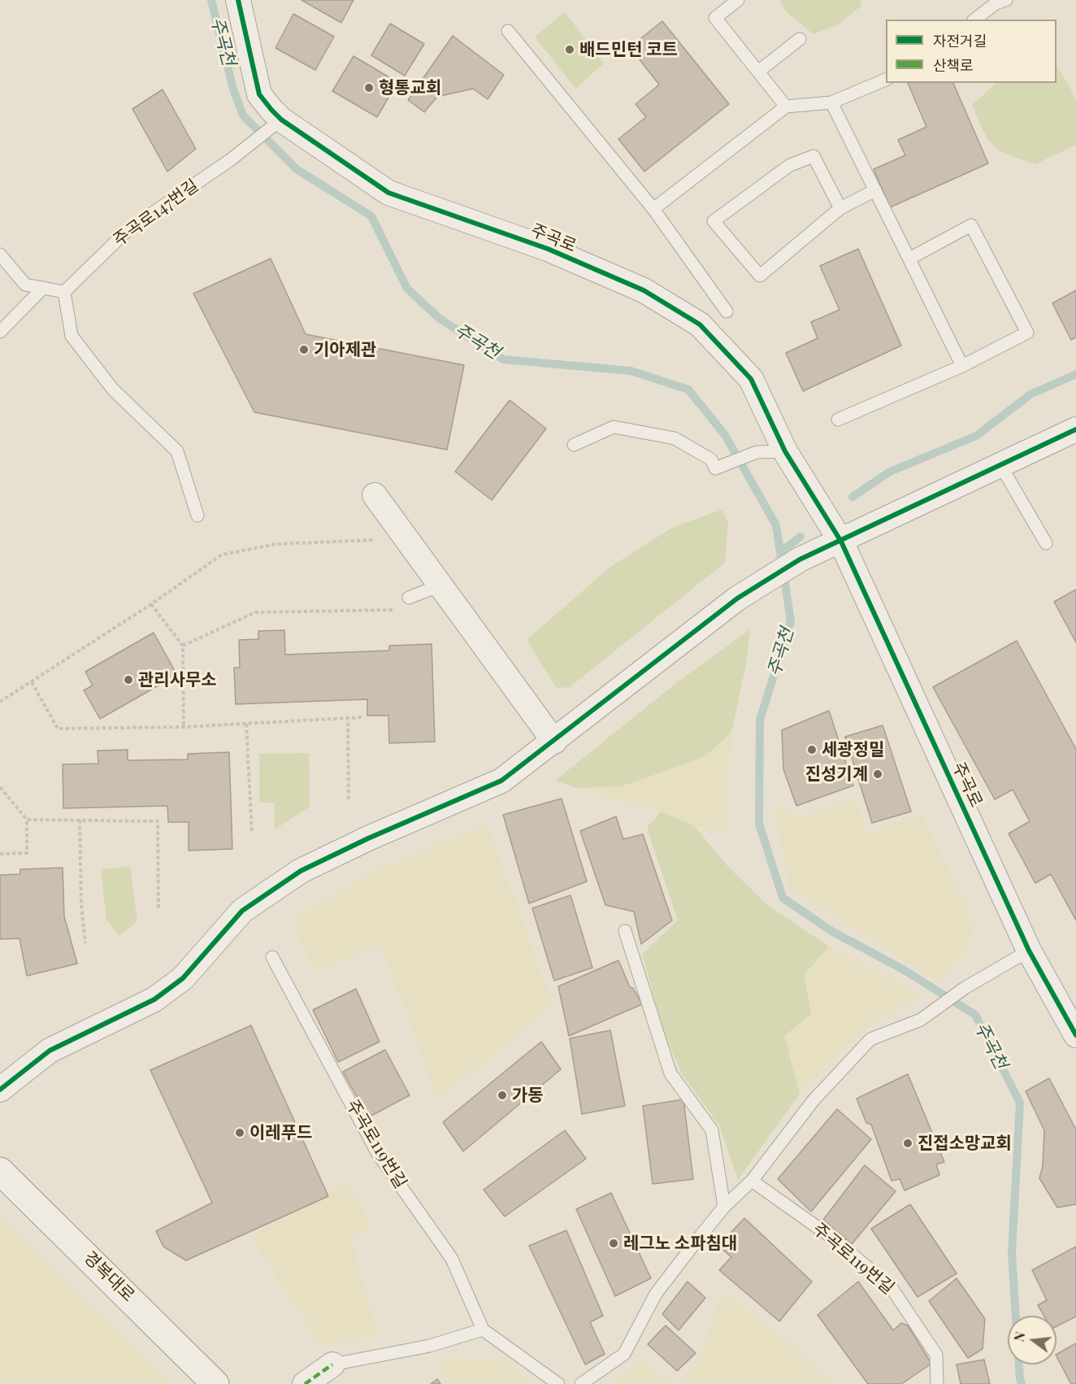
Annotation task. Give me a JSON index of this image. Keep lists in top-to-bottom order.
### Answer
{
  "streets": {
    "street": ["주곡로", "경복대로"],
    "lane": ["주곡로147번길", "주곡로119번길"]
  },
  "crossings": [
    ["주곡로147번길", "주곡로"]
  ],
  "water": ["주곡천"],
  "places": [
    "배드민턴 코트",
    "형통교회",
    "기아제관",
    "관리사무소",
    "세광정밀",
    "진성기계",
    "가동",
    "이레푸드",
    "진접소망교회",
    "레그노 소파침대"
  ],
  "legend": ["자전거길", "산책로"],
  "north": "left"
}
